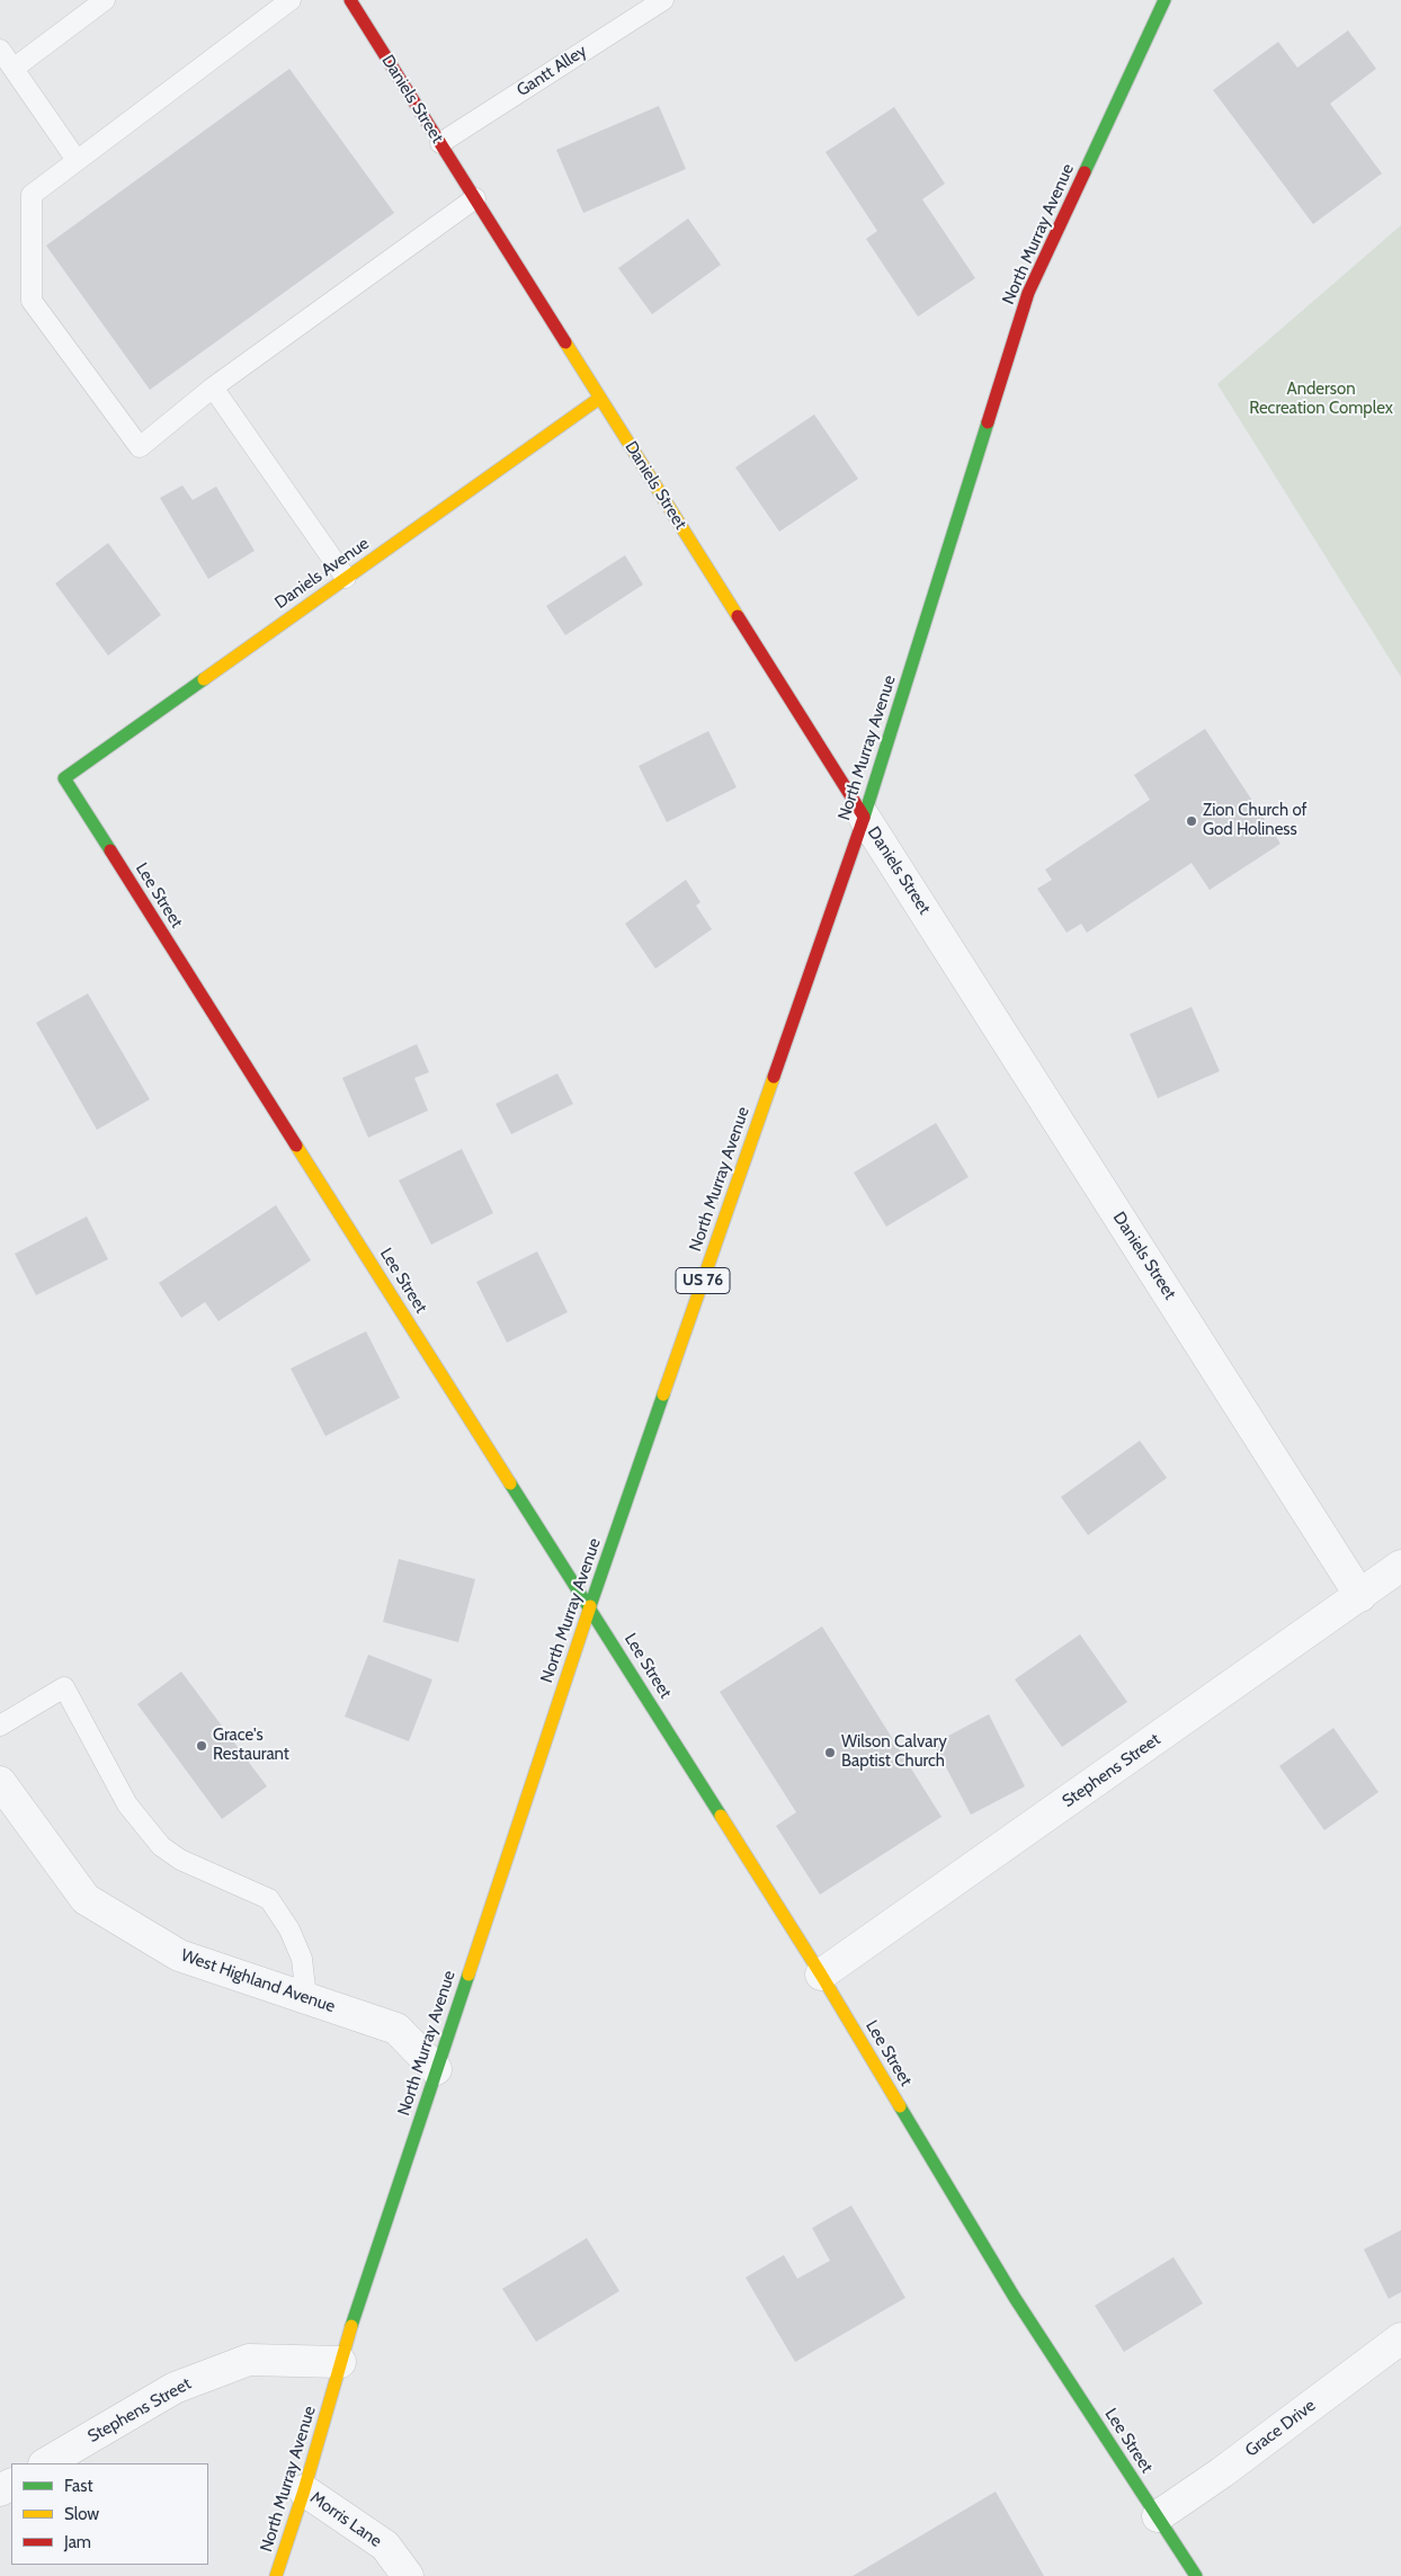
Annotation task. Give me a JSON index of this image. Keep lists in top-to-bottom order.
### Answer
{
  "streets": {
    "street": [
      "Daniels Street",
      "North Murray Avenue",
      "Daniels Avenue",
      "Lee Street",
      "US 76",
      "Stephens Street",
      "West Highland Avenue",
      "Grace Drive",
      "Morris Lane"
    ],
    "lane": ["Gantt Alley"]
  },
  "crossings": [
    ["Gantt Alley", "Daniels Street"],
    ["Daniels Street", "North Murray Avenue"],
    ["Daniels Street", "Daniels Avenue"],
    ["Daniels Street", "Stephens Street"],
    ["North Murray Avenue", "Lee Street"],
    ["North Murray Avenue", "Stephens Street"],
    ["North Murray Avenue", "West Highland Avenue"],
    ["North Murray Avenue", "Morris Lane"],
    ["Daniels Avenue", "Lee Street"],
    ["Lee Street", "Stephens Street"],
    ["Lee Street", "Grace Drive"]
  ],
  "parks": ["Anderson Recreation Complex"],
  "places": ["Zion Church of God Holiness", "Grace's Restaurant", "Wilson Calvary Baptist Church"],
  "legend": ["Fast", "Slow", "Jam"]
}
